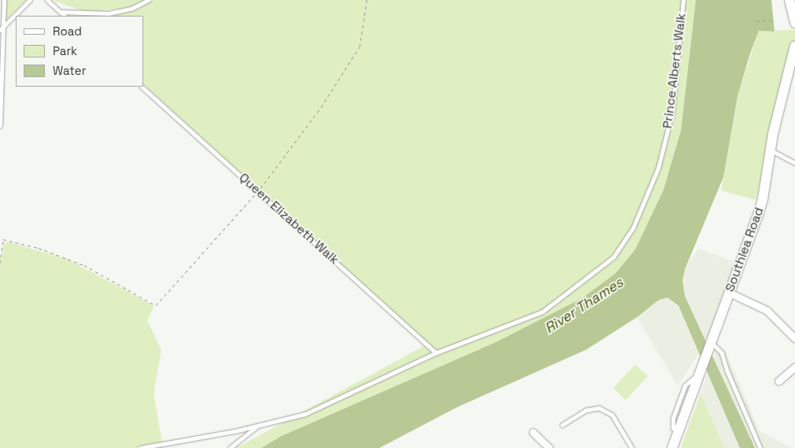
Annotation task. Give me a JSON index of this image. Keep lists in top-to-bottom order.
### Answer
{
  "streets": {
    "main road": ["Southlea Road"],
    "lane": ["Prince Alberts Walk", "Queen Elizabeth Walk"]
  },
  "crossings": [
    ["Prince Alberts Walk", "Queen Elizabeth Walk"]
  ],
  "water": ["River Thames"],
  "legend": ["Road", "Park", "Water"]
}
